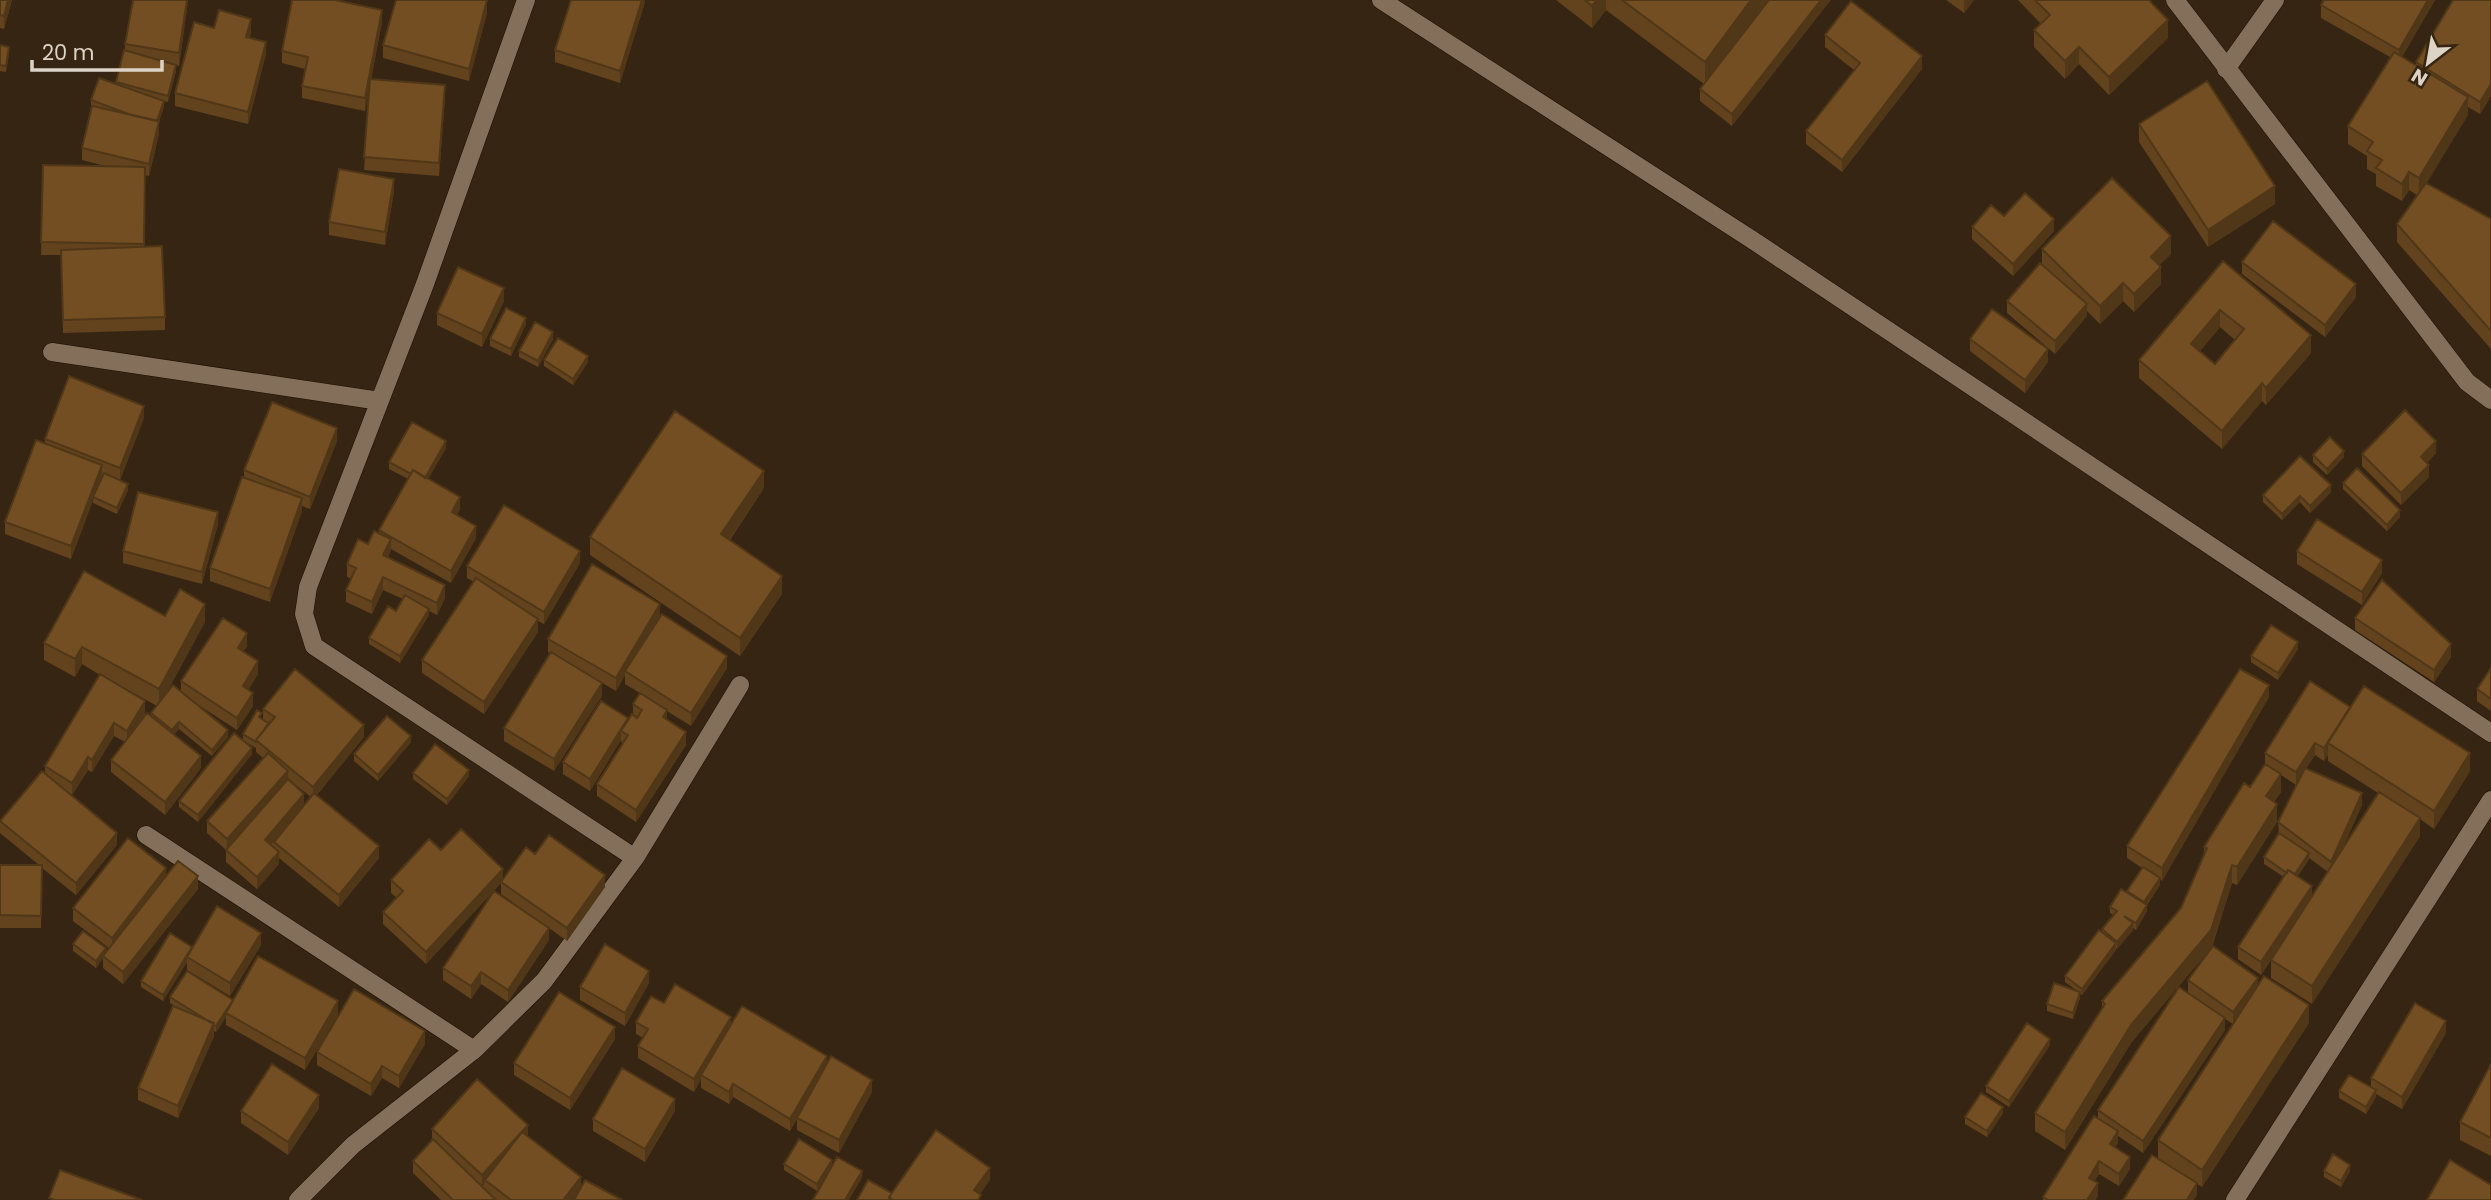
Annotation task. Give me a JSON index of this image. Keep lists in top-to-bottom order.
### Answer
{
  "scale_bar": "20 m",
  "north": "bottom left"
}
